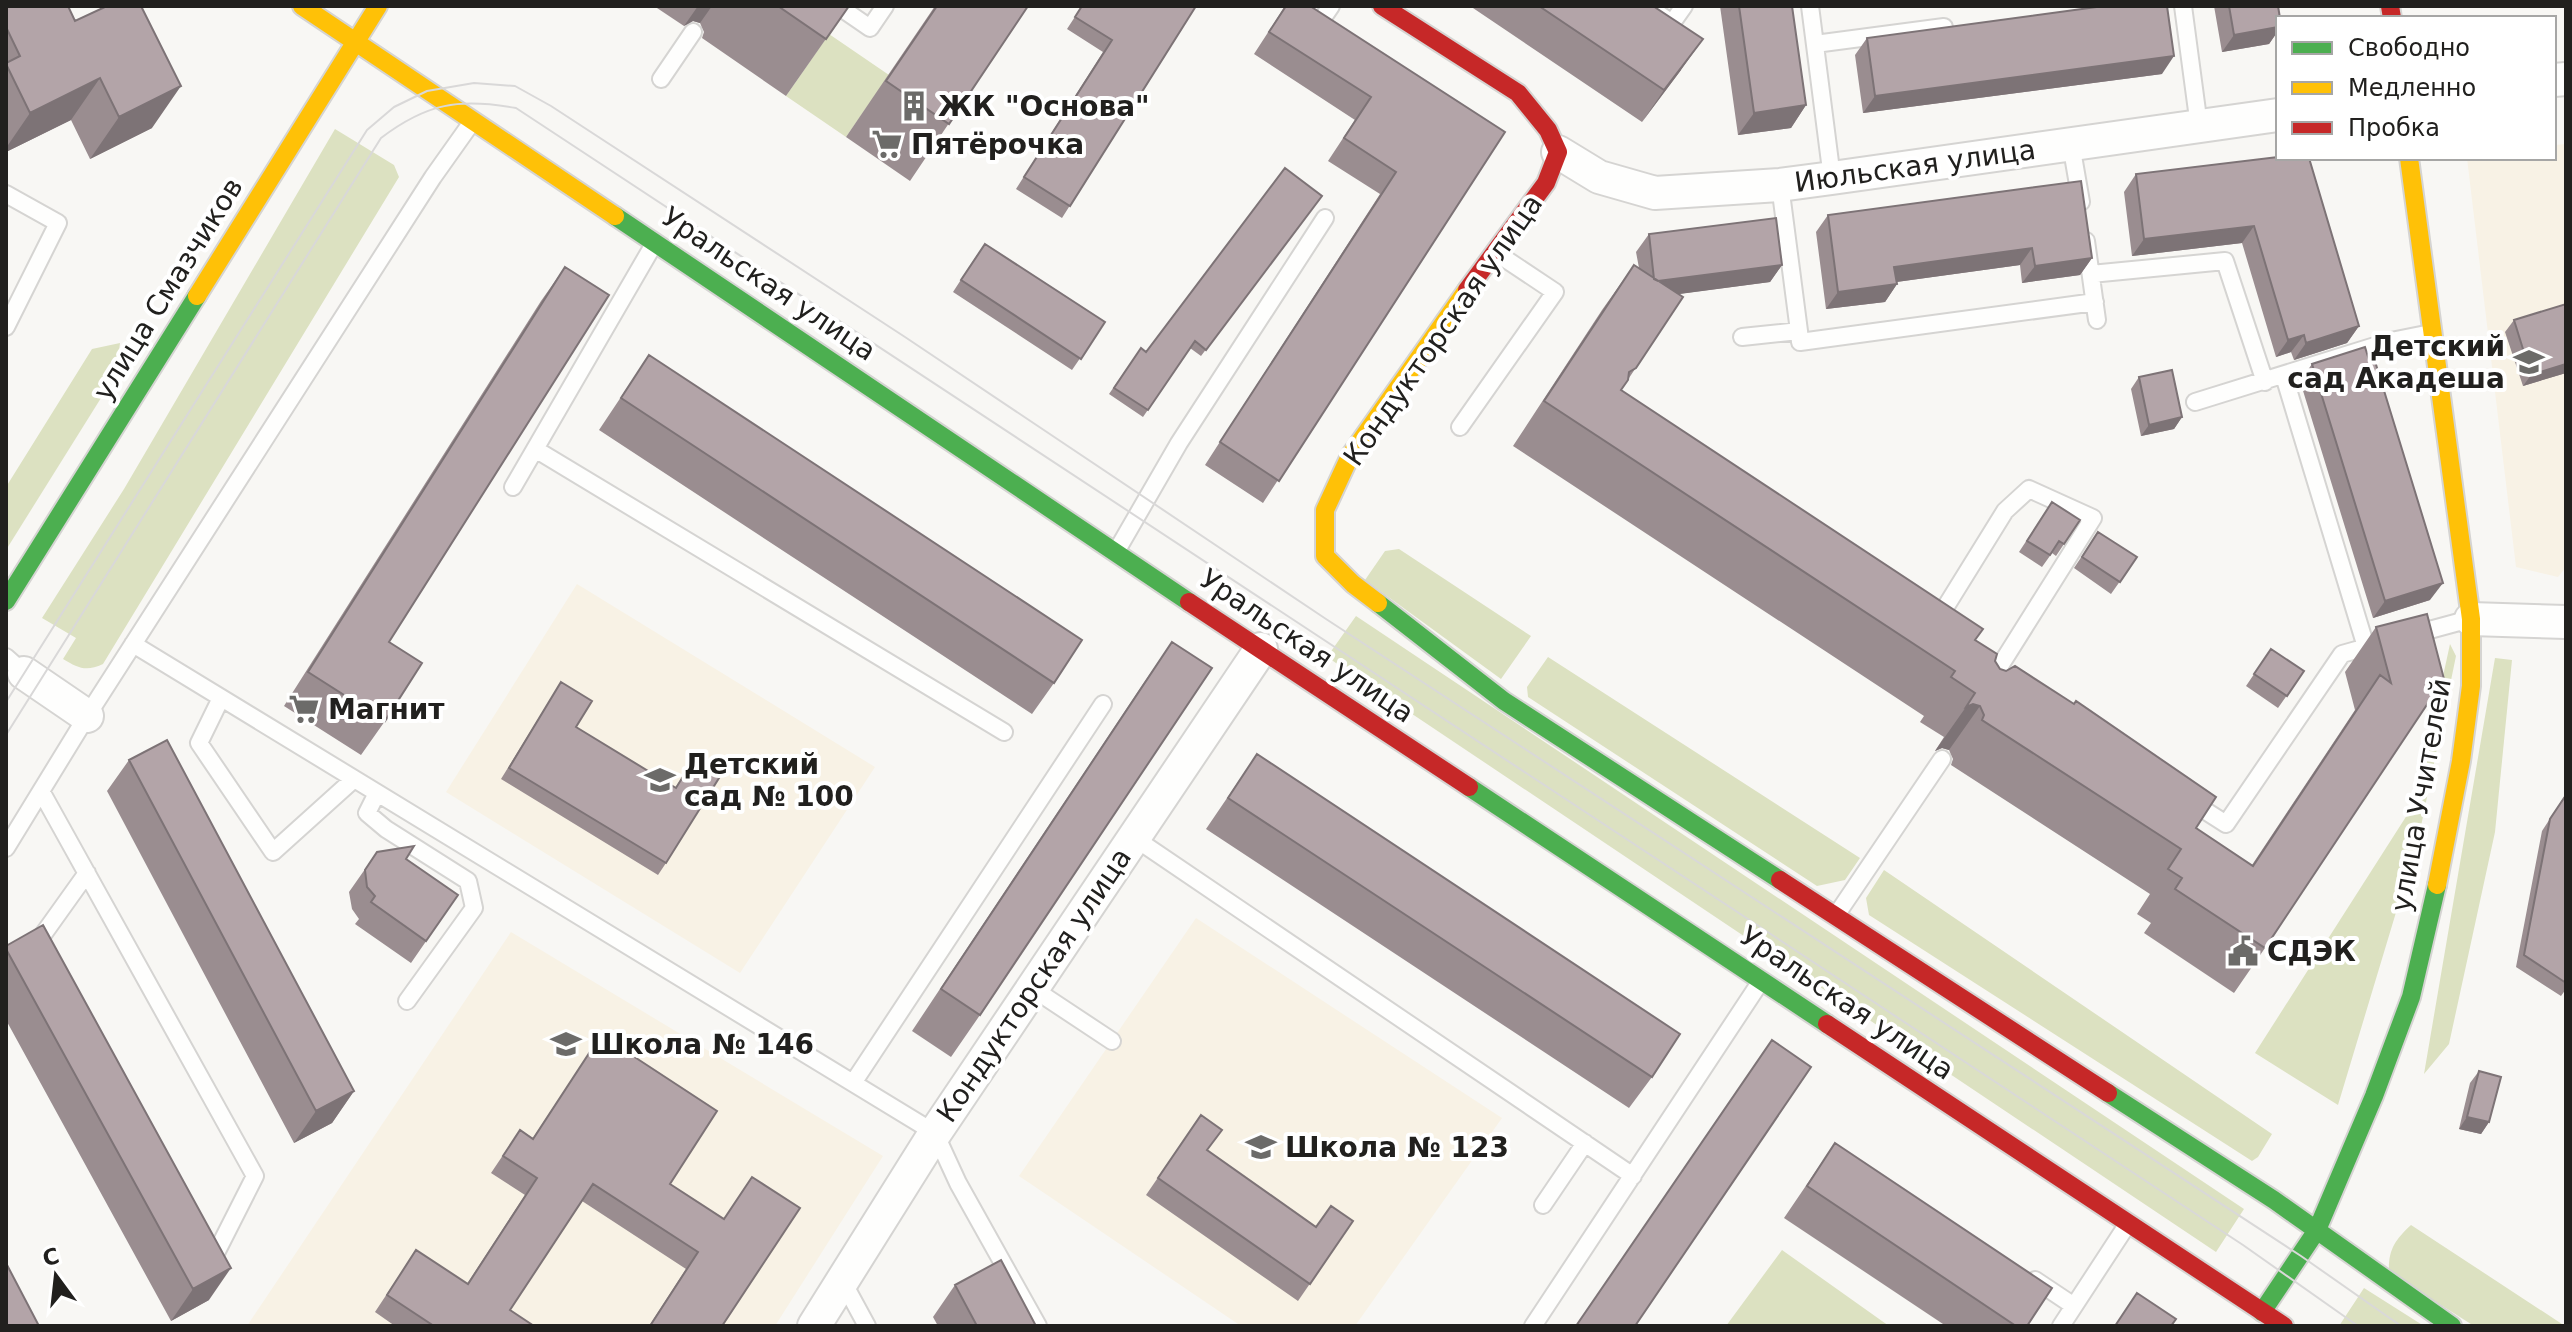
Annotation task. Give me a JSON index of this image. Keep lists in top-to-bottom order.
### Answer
{
  "streets": {
    "main road": [
      "Уральская улица",
      "улица Смазчиков",
      "Кондукторская улица",
      "улица Учителей"
    ],
    "street": ["Июльская улица"]
  },
  "crossings": [
    ["Июльская улица", "Кондукторская улица"],
    ["Уральская улица", "улица Смазчиков"],
    ["Уральская улица", "Кондукторская улица"],
    ["Уральская улица", "улица Учителей"]
  ],
  "places": {
    "building": ["ЖК \"Основа\""],
    "supermarket": ["Пятёрочка", "Магнит"],
    "school or university": [
      "Детский сад Акадеша",
      "Детский сад № 100",
      "Школа № 146",
      "Школа № 123"
    ],
    "public building": ["СДЭК"]
  },
  "legend": ["Свободно", "Медленно", "Пробка"],
  "north": "top"
}
